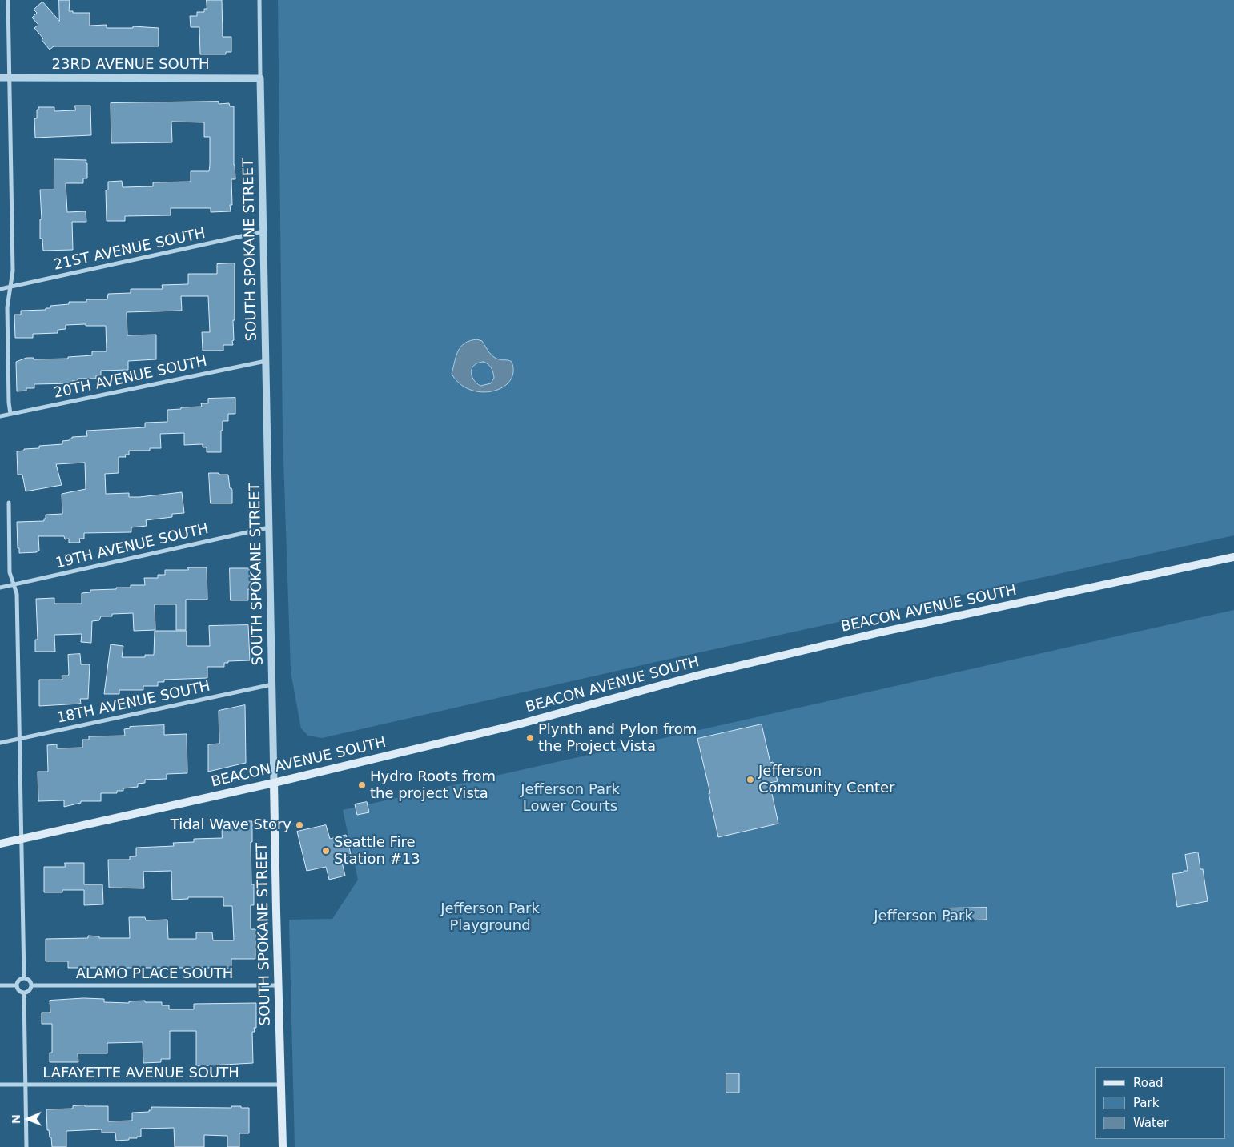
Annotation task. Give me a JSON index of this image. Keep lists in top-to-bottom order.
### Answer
{
  "streets": {
    "main road": ["SOUTH SPOKANE STREET", "BEACON AVENUE SOUTH"],
    "street": [
      "23RD AVENUE SOUTH",
      "21ST AVENUE SOUTH",
      "20TH AVENUE SOUTH",
      "19TH AVENUE SOUTH",
      "18TH AVENUE SOUTH",
      "ALAMO PLACE SOUTH",
      "LAFAYETTE AVENUE SOUTH"
    ]
  },
  "crossings": [
    ["23RD AVENUE SOUTH", "SOUTH SPOKANE STREET"],
    ["21ST AVENUE SOUTH", "SOUTH SPOKANE STREET"],
    ["SOUTH SPOKANE STREET", "20TH AVENUE SOUTH"],
    ["SOUTH SPOKANE STREET", "19TH AVENUE SOUTH"],
    ["SOUTH SPOKANE STREET", "BEACON AVENUE SOUTH"],
    ["SOUTH SPOKANE STREET", "18TH AVENUE SOUTH"],
    ["SOUTH SPOKANE STREET", "ALAMO PLACE SOUTH"],
    ["SOUTH SPOKANE STREET", "LAFAYETTE AVENUE SOUTH"]
  ],
  "parks": ["Jefferson Park Lower Courts", "Jefferson Park Playground", "Jefferson Park"],
  "places": [
    "Plynth and Pylon from the Project Vista",
    "Jefferson Community Center",
    "Hydro Roots from the project Vista",
    "Tidal Wave Story",
    "Seattle Fire Station #13"
  ],
  "legend": ["Road", "Park", "Water"],
  "north": "left"
}
